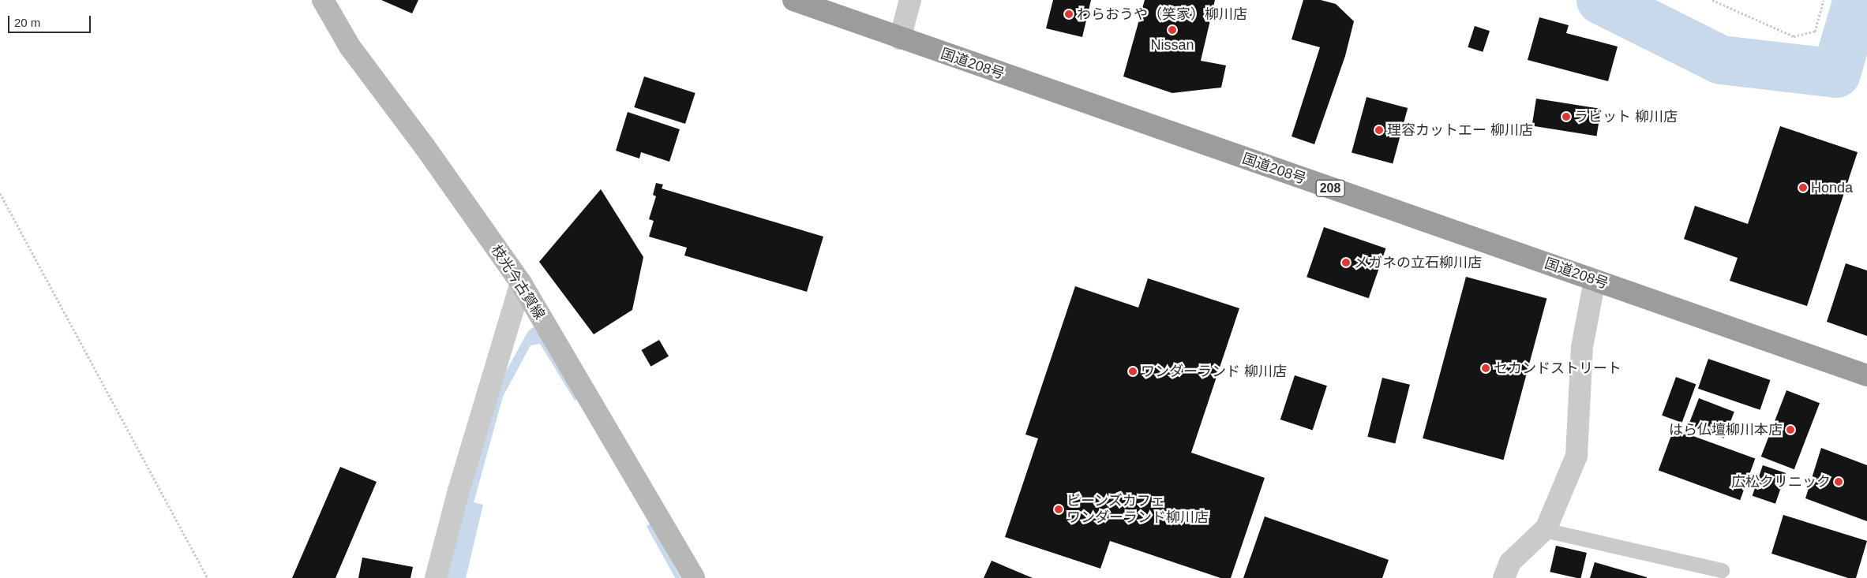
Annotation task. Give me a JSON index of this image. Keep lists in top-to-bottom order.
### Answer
{
  "streets": {
    "highway": ["国道208号", "208"],
    "main road": ["枝光今古賀線"]
  },
  "places": [
    "わらおうや（笑家）柳川店",
    "Nissan",
    "ラビット 柳川店",
    "理容カットエー 柳川店",
    "Honda",
    "メガネの立石柳川店",
    "セカンドストリート",
    "ワンダーランド 柳川店",
    "はら仏壇柳川本店",
    "広松クリニック",
    "ビーンズカフェ ワンダーランド柳川店"
  ],
  "scale_bar": "20 m"
}
